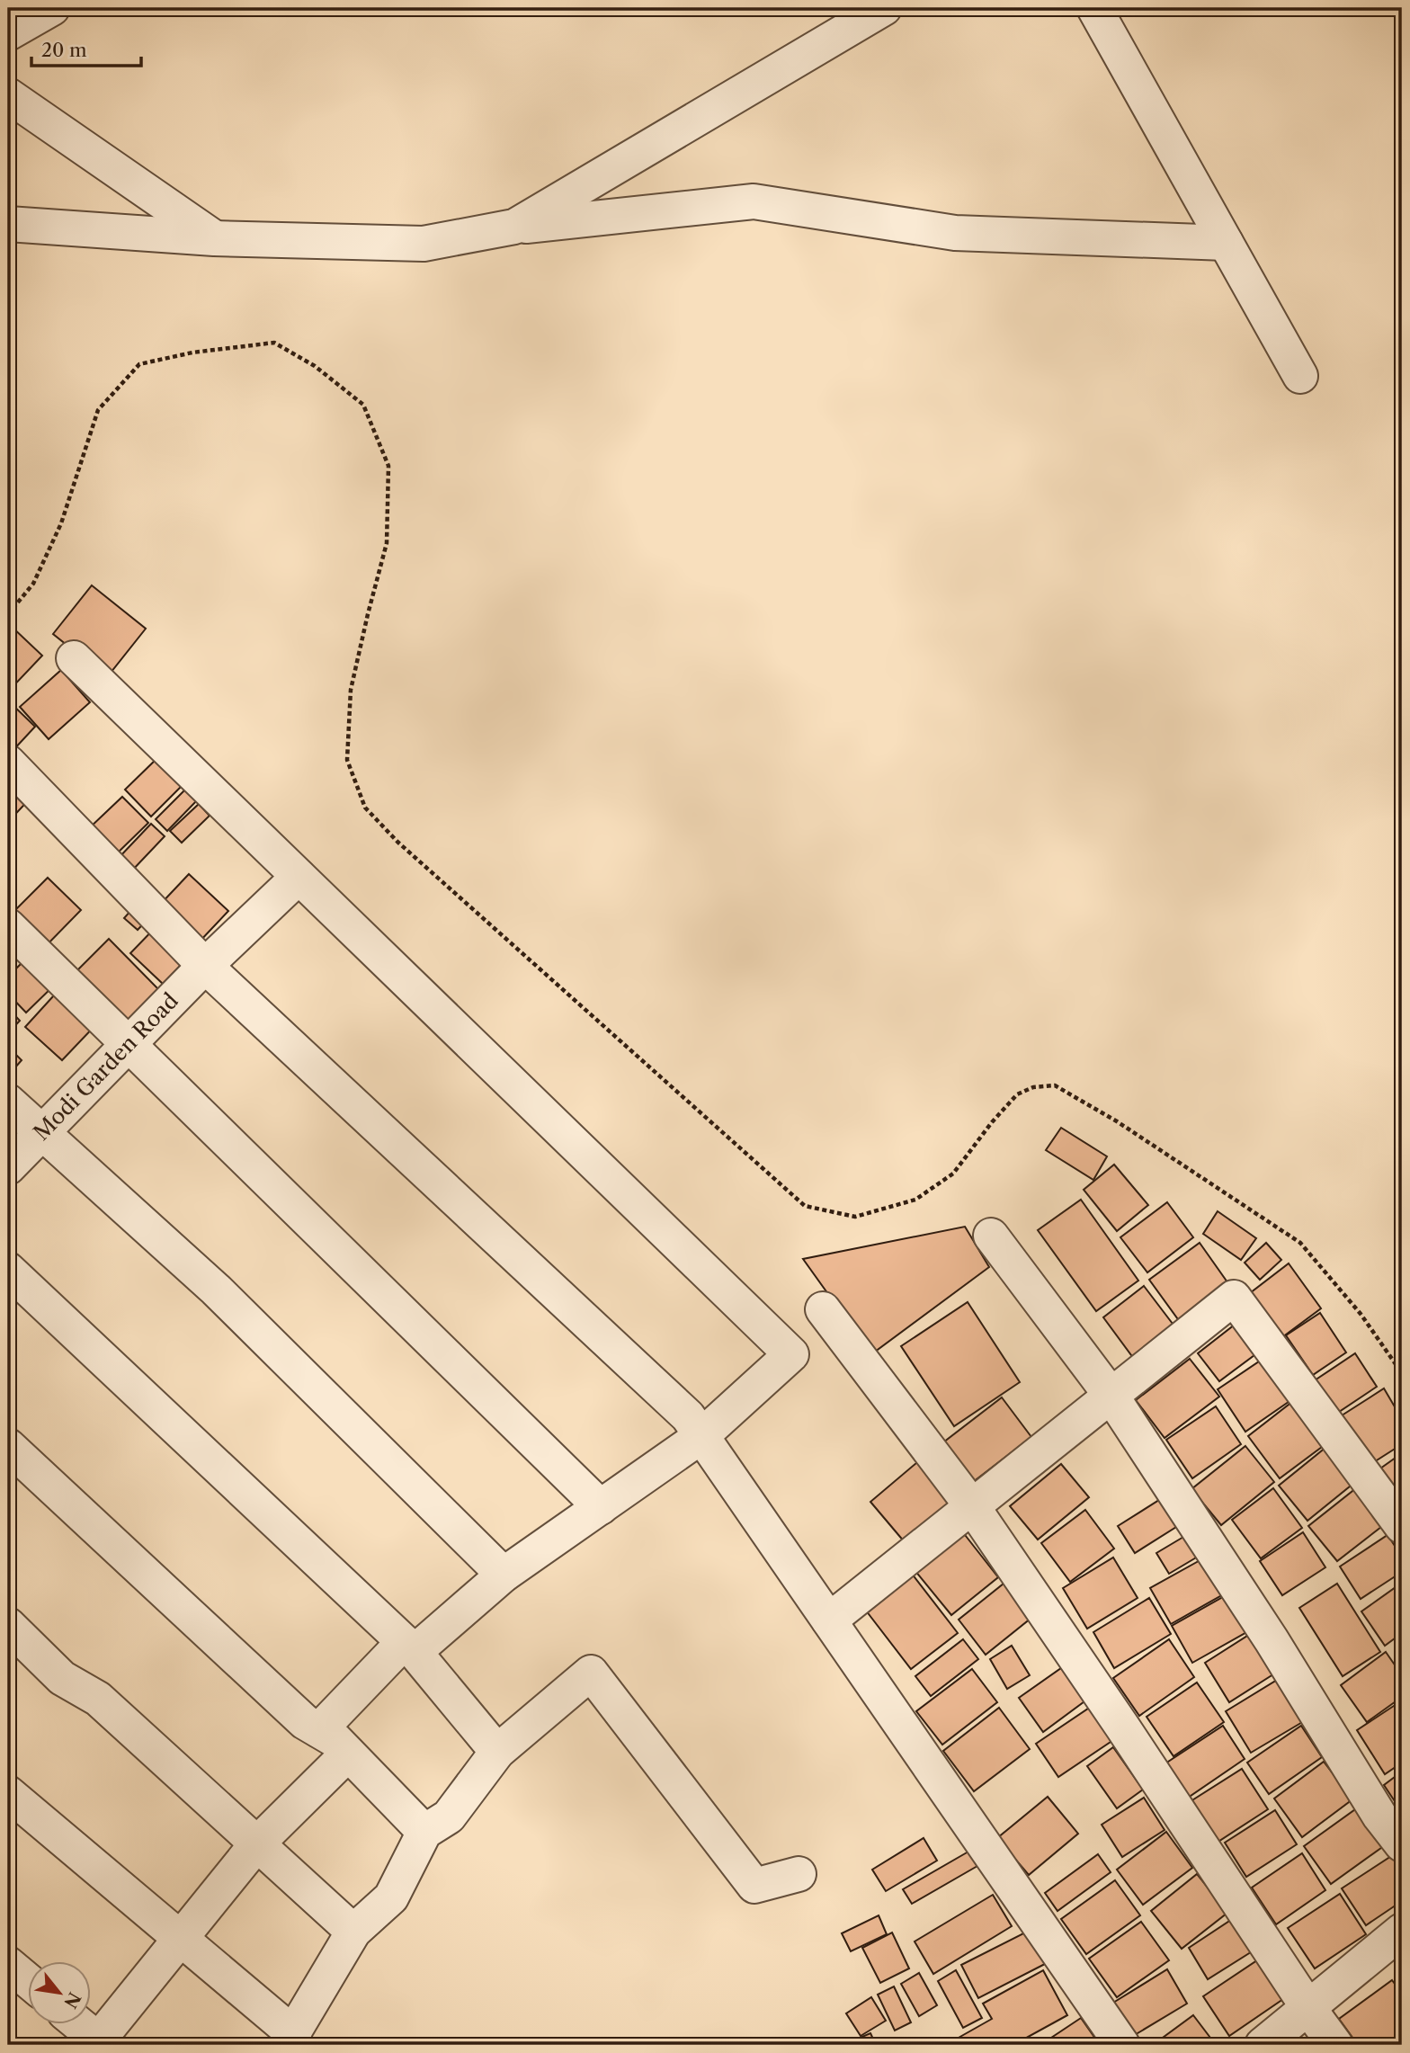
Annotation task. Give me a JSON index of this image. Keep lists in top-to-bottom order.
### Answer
{
  "streets": {
    "street": ["Modi Garden Road"]
  },
  "scale_bar": "20 m",
  "north": "bottom right"
}
